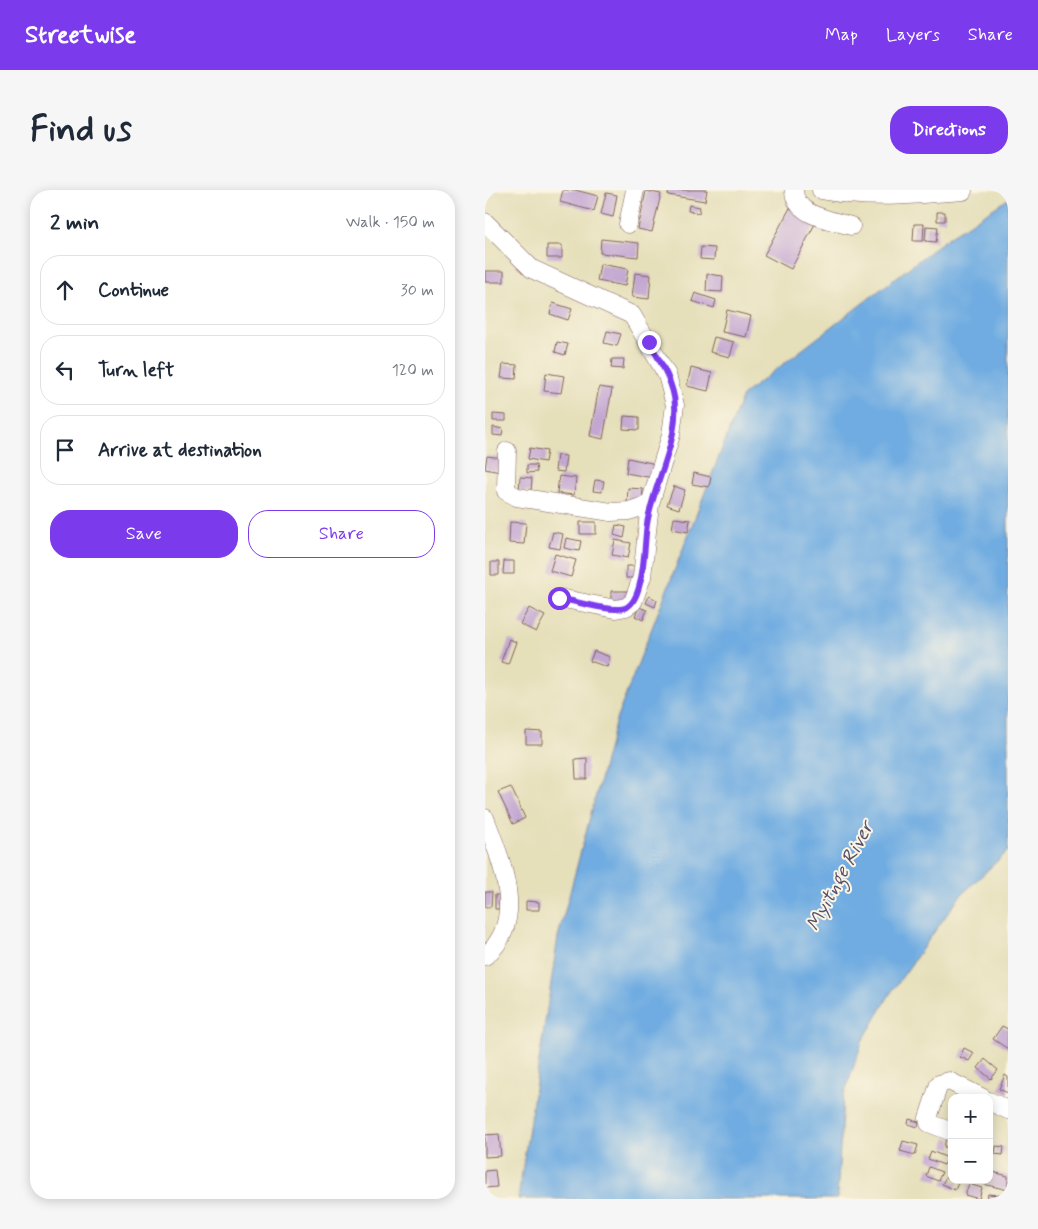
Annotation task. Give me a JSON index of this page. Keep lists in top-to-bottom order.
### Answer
{
  "water": ["Myitnge River"],
  "page": {
    "header": "Streetwise",
    "nav": ["Map", "Layers", "Share"],
    "buttons": [
      "Directions",
      ["Save", "Share"]
    ],
    "title": "Find us",
    "heading": ["2 min", "Walk · 150 m"],
    "list": [
      ["Continue", "30 m"],
      ["Turn left", "120 m"],
      "Arrive at destination"
    ],
    "map_buttons": ["+", "−"]
  }
}
